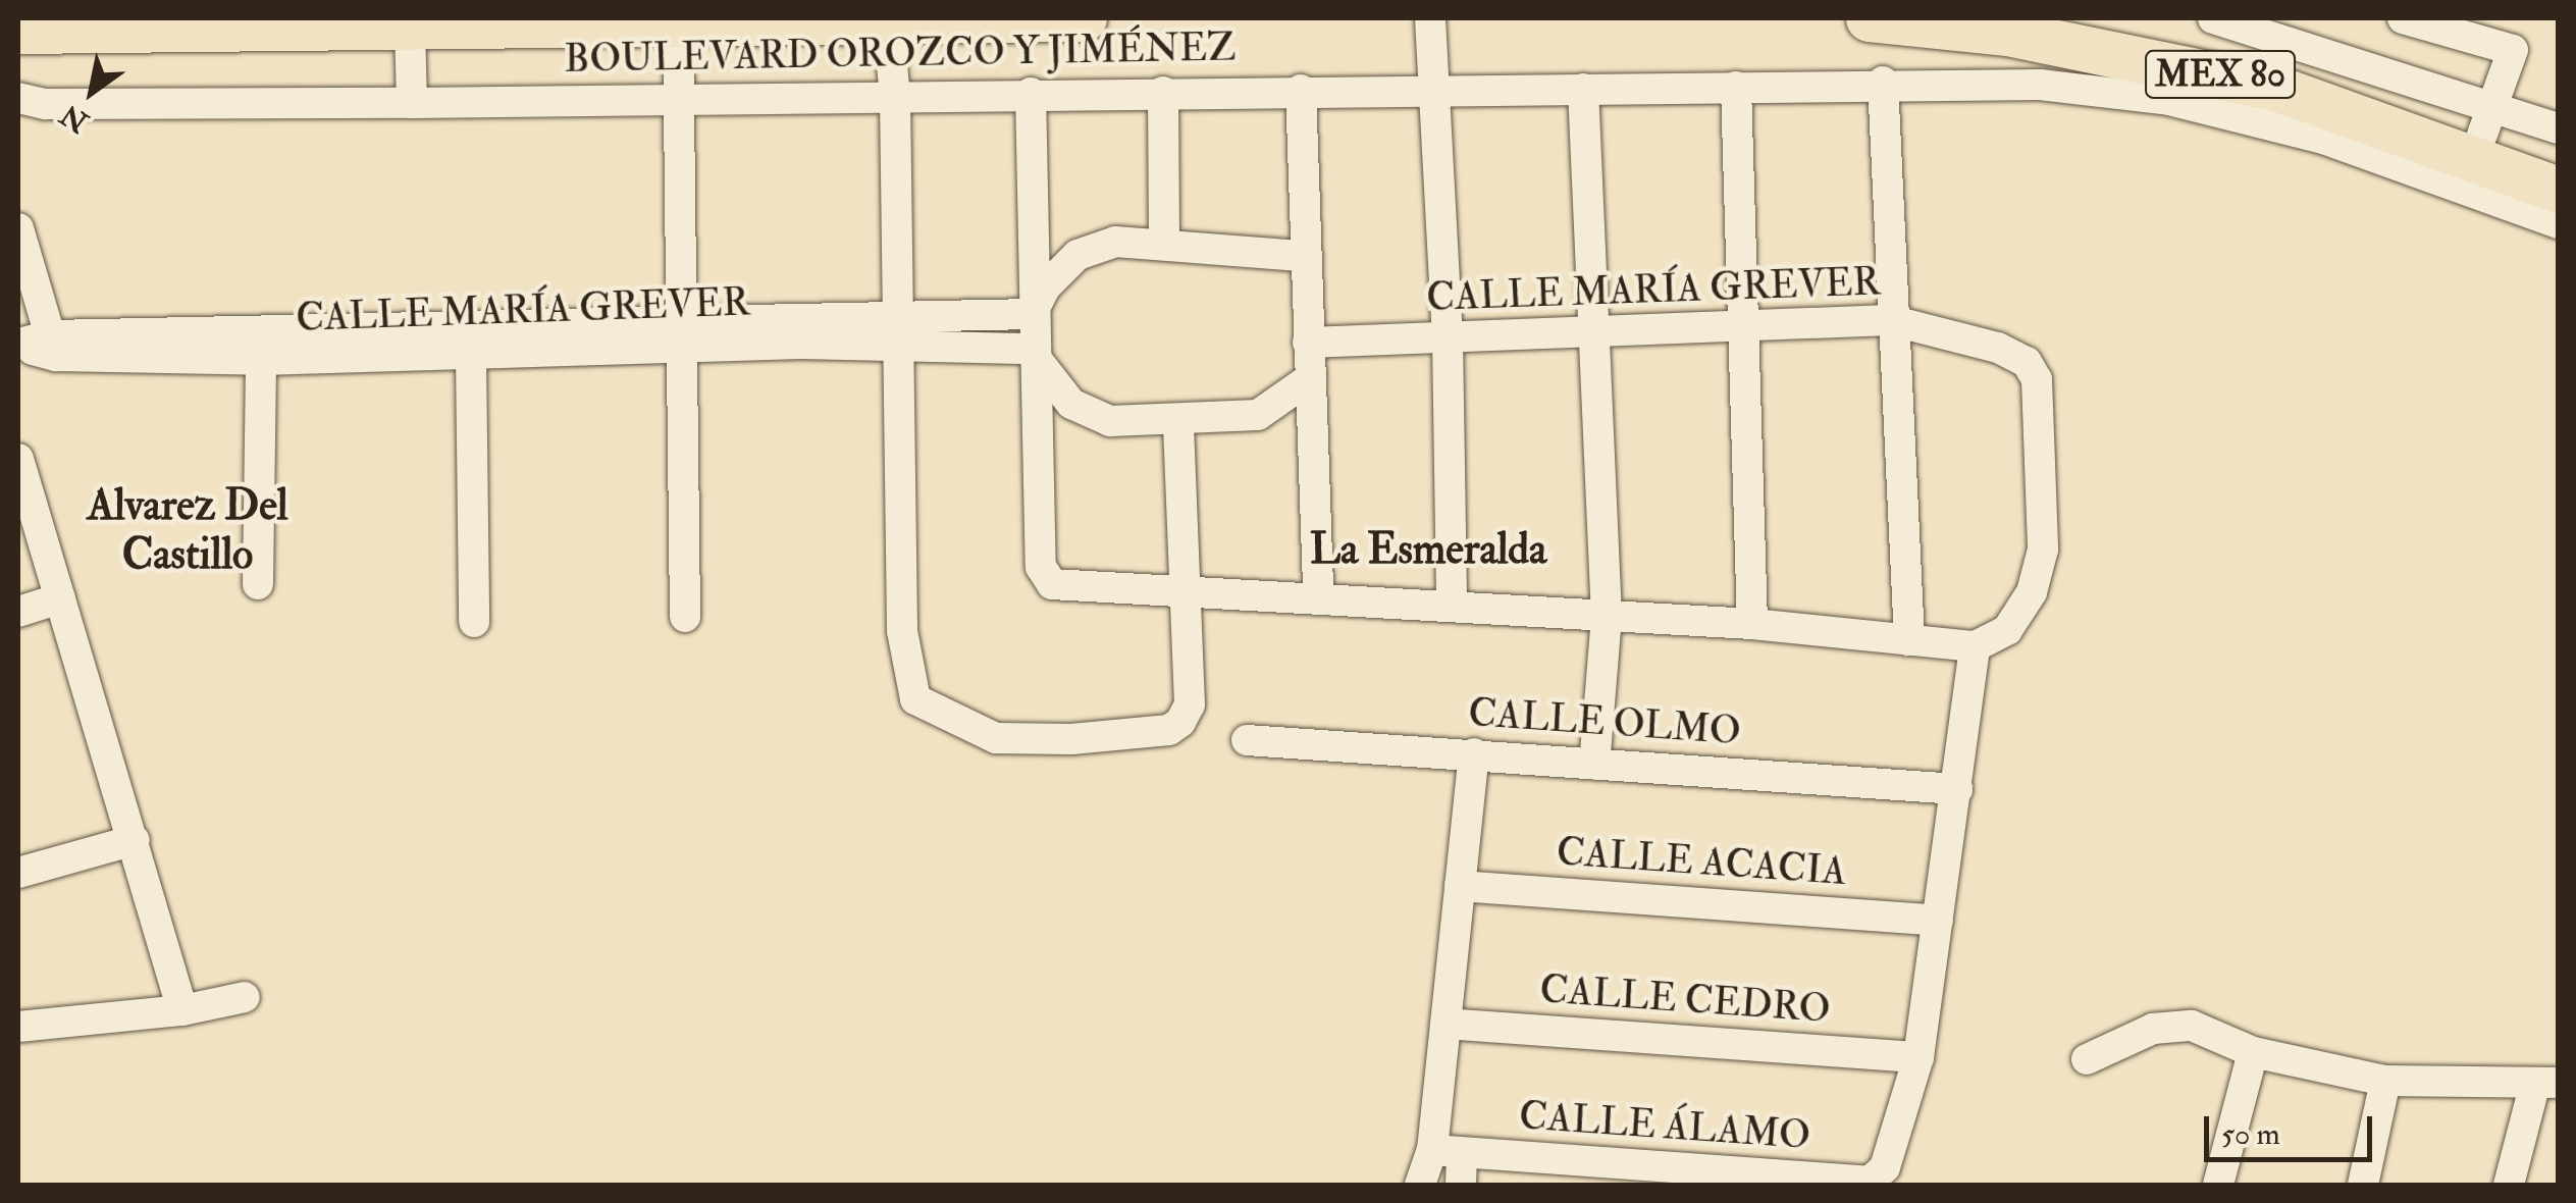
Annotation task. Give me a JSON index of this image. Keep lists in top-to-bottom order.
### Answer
{
  "streets": {
    "highway": ["MEX 80"],
    "street": [
      "BOULEVARD OROZCO Y JIMÉNEZ",
      "CALLE MARÍA GREVER",
      "CALLE OLMO",
      "CALLE ACACIA",
      "CALLE CEDRO",
      "CALLE ÁLAMO"
    ]
  },
  "crossings": [
    ["CALLE CEDRO", "CALLE ÁLAMO"]
  ],
  "districts": ["Alvarez Del Castillo", "La Esmeralda"],
  "scale_bar": "50 m",
  "north": "bottom left"
}
